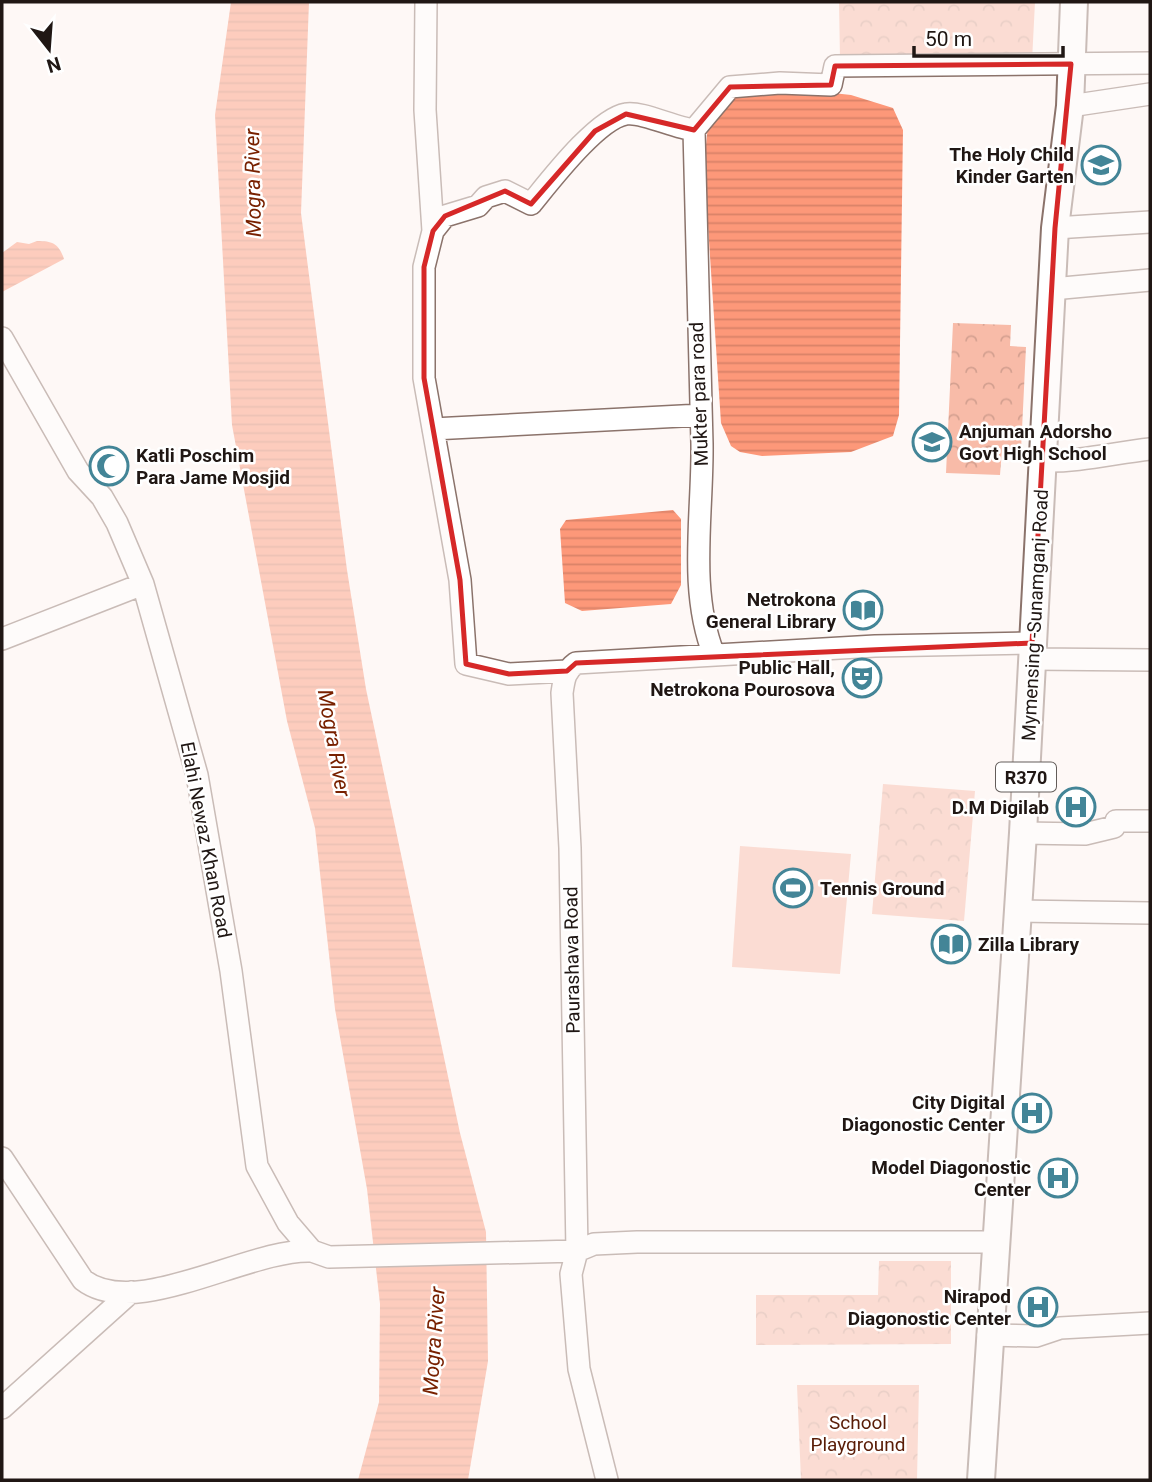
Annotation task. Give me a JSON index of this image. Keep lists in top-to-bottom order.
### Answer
{
  "streets": {
    "main road": ["Mymensing -Sunamganj Road", "R370"],
    "street": ["Mukter para road", "Elahi Newaz Khan Road", "Paurashava Road"]
  },
  "water": ["Mogra River"],
  "parks": ["School Playground"],
  "places": {
    "school or university": ["The Holy Child Kinder Garten", "Anjuman Adorsho Govt High School"],
    "mosque": ["Katli Poschim Para Jame Mosjid"],
    "library": ["Netrokona General Library", "Zilla Library"],
    "theatre": ["Public Hall, Netrokona Pourosova"],
    "hospital": [
      "D.M Digilab",
      "City Digital Diagonostic Center",
      "Model Diagonostic Center",
      "Nirapod Diagonostic Center"
    ],
    "sports": ["Tennis Ground"]
  },
  "scale_bar": "50 m",
  "north": "bottom"
}
